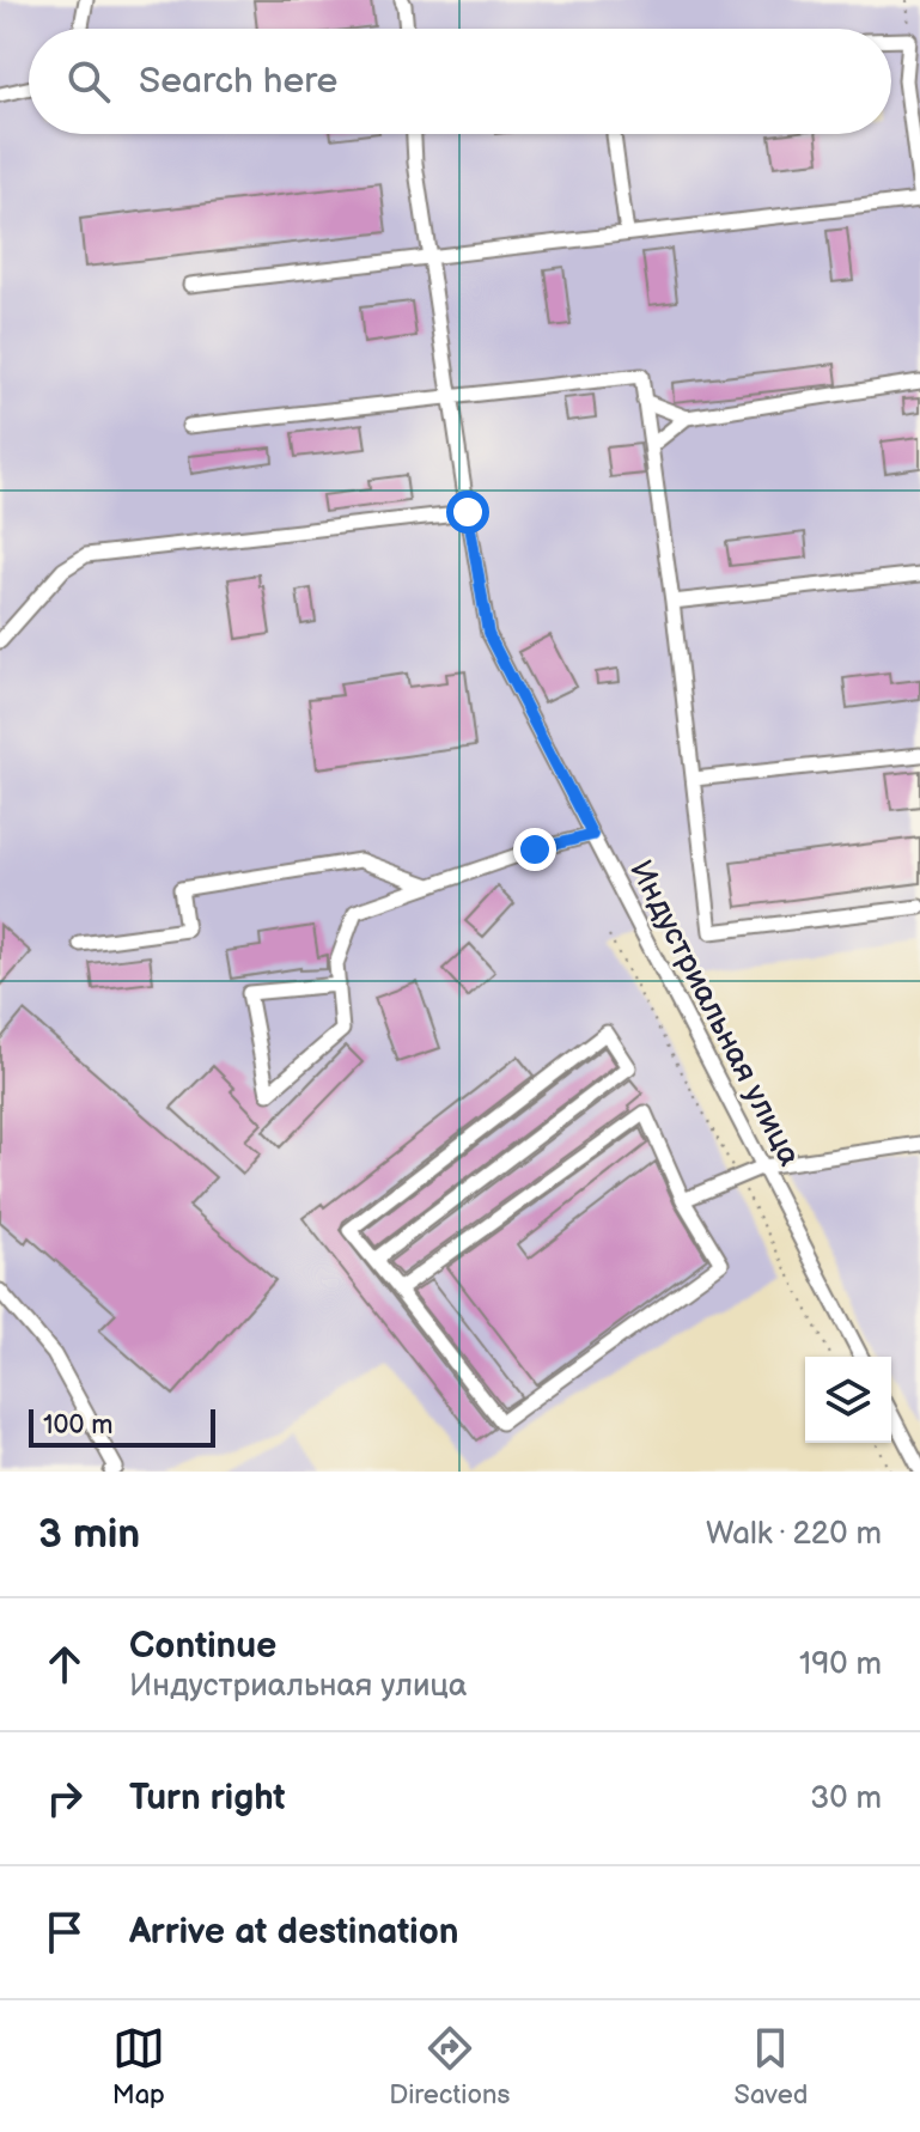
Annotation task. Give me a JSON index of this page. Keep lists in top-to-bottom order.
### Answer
{
  "streets": {
    "street": ["Индустриальная улица"]
  },
  "scale_bar": "100 m",
  "page": {
    "search": "Search here",
    "scale": "100 m",
    "heading": ["3 min", "Walk · 220 m"],
    "list": [
      ["Continue", "Индустриальная улица", "190 m"],
      ["Turn right", "30 m"],
      "Arrive at destination"
    ],
    "nav": ["Map", "Directions", "Saved"]
  }
}
